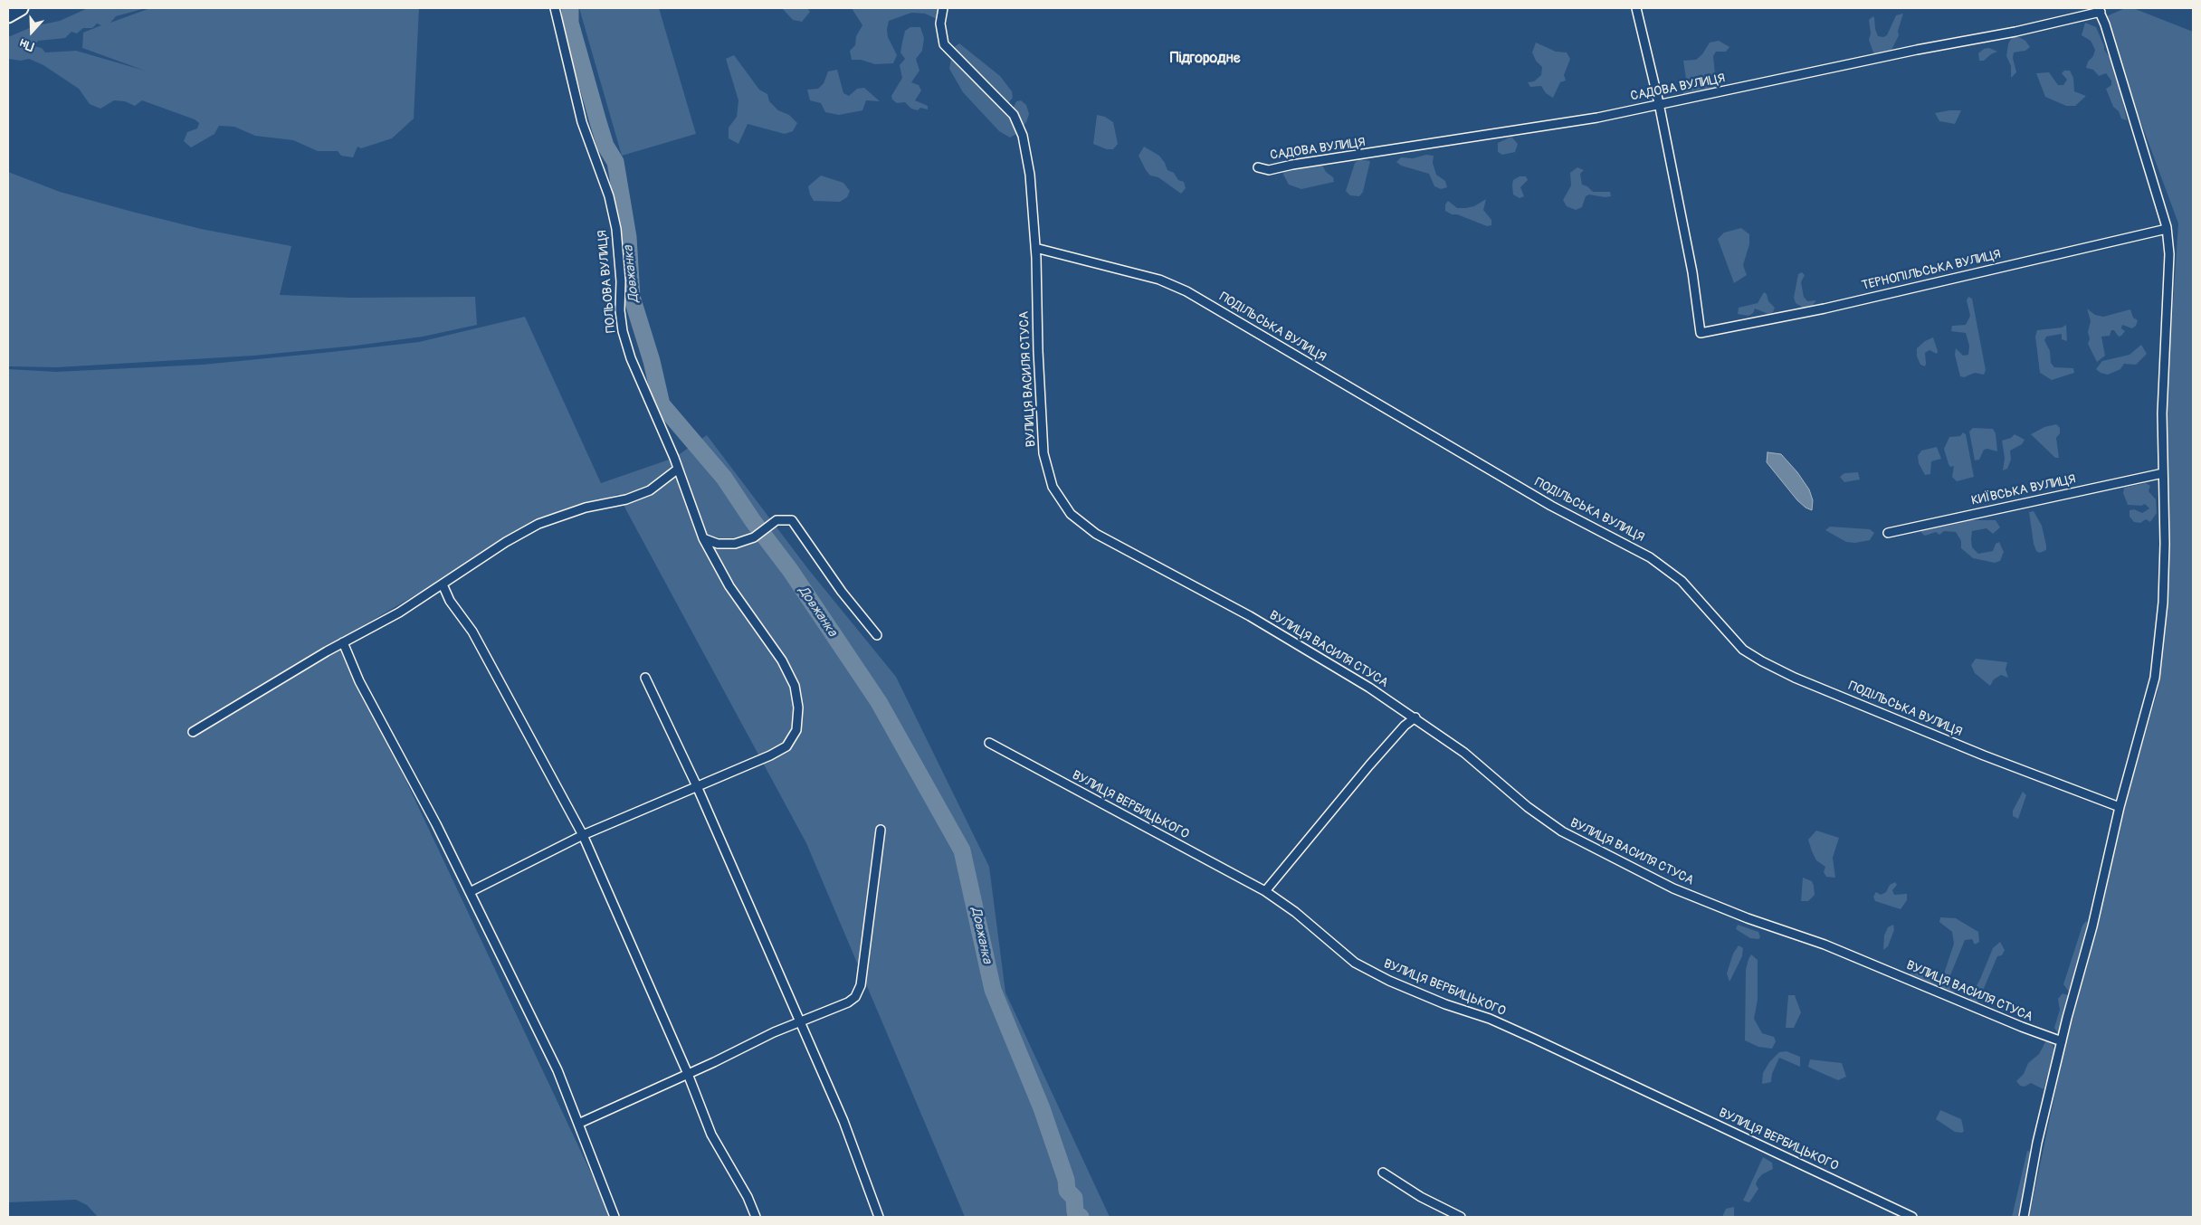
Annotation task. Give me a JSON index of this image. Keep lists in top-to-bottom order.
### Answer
{
  "streets": {
    "street": [
      "САДОВА ВУЛИЦЯ",
      "ТЕРНОПІЛЬСЬКА ВУЛИЦЯ",
      "ПОЛЬОВА ВУЛИЦЯ",
      "ПОДІЛЬСЬКА ВУЛИЦЯ",
      "ВУЛИЦЯ ВАСИЛЯ СТУСА",
      "КИЇВСЬКА ВУЛИЦЯ",
      "ВУЛИЦЯ ВЕРБИЦЬКОГО"
    ]
  },
  "crossings": [
    ["САДОВА ВУЛИЦЯ", "ТЕРНОПІЛЬСЬКА ВУЛИЦЯ"],
    ["ПОДІЛЬСЬКА ВУЛИЦЯ", "ВУЛИЦЯ ВАСИЛЯ СТУСА"]
  ],
  "districts": ["Підгороднє"],
  "water": ["Довжанка"],
  "north": "bottom"
}
